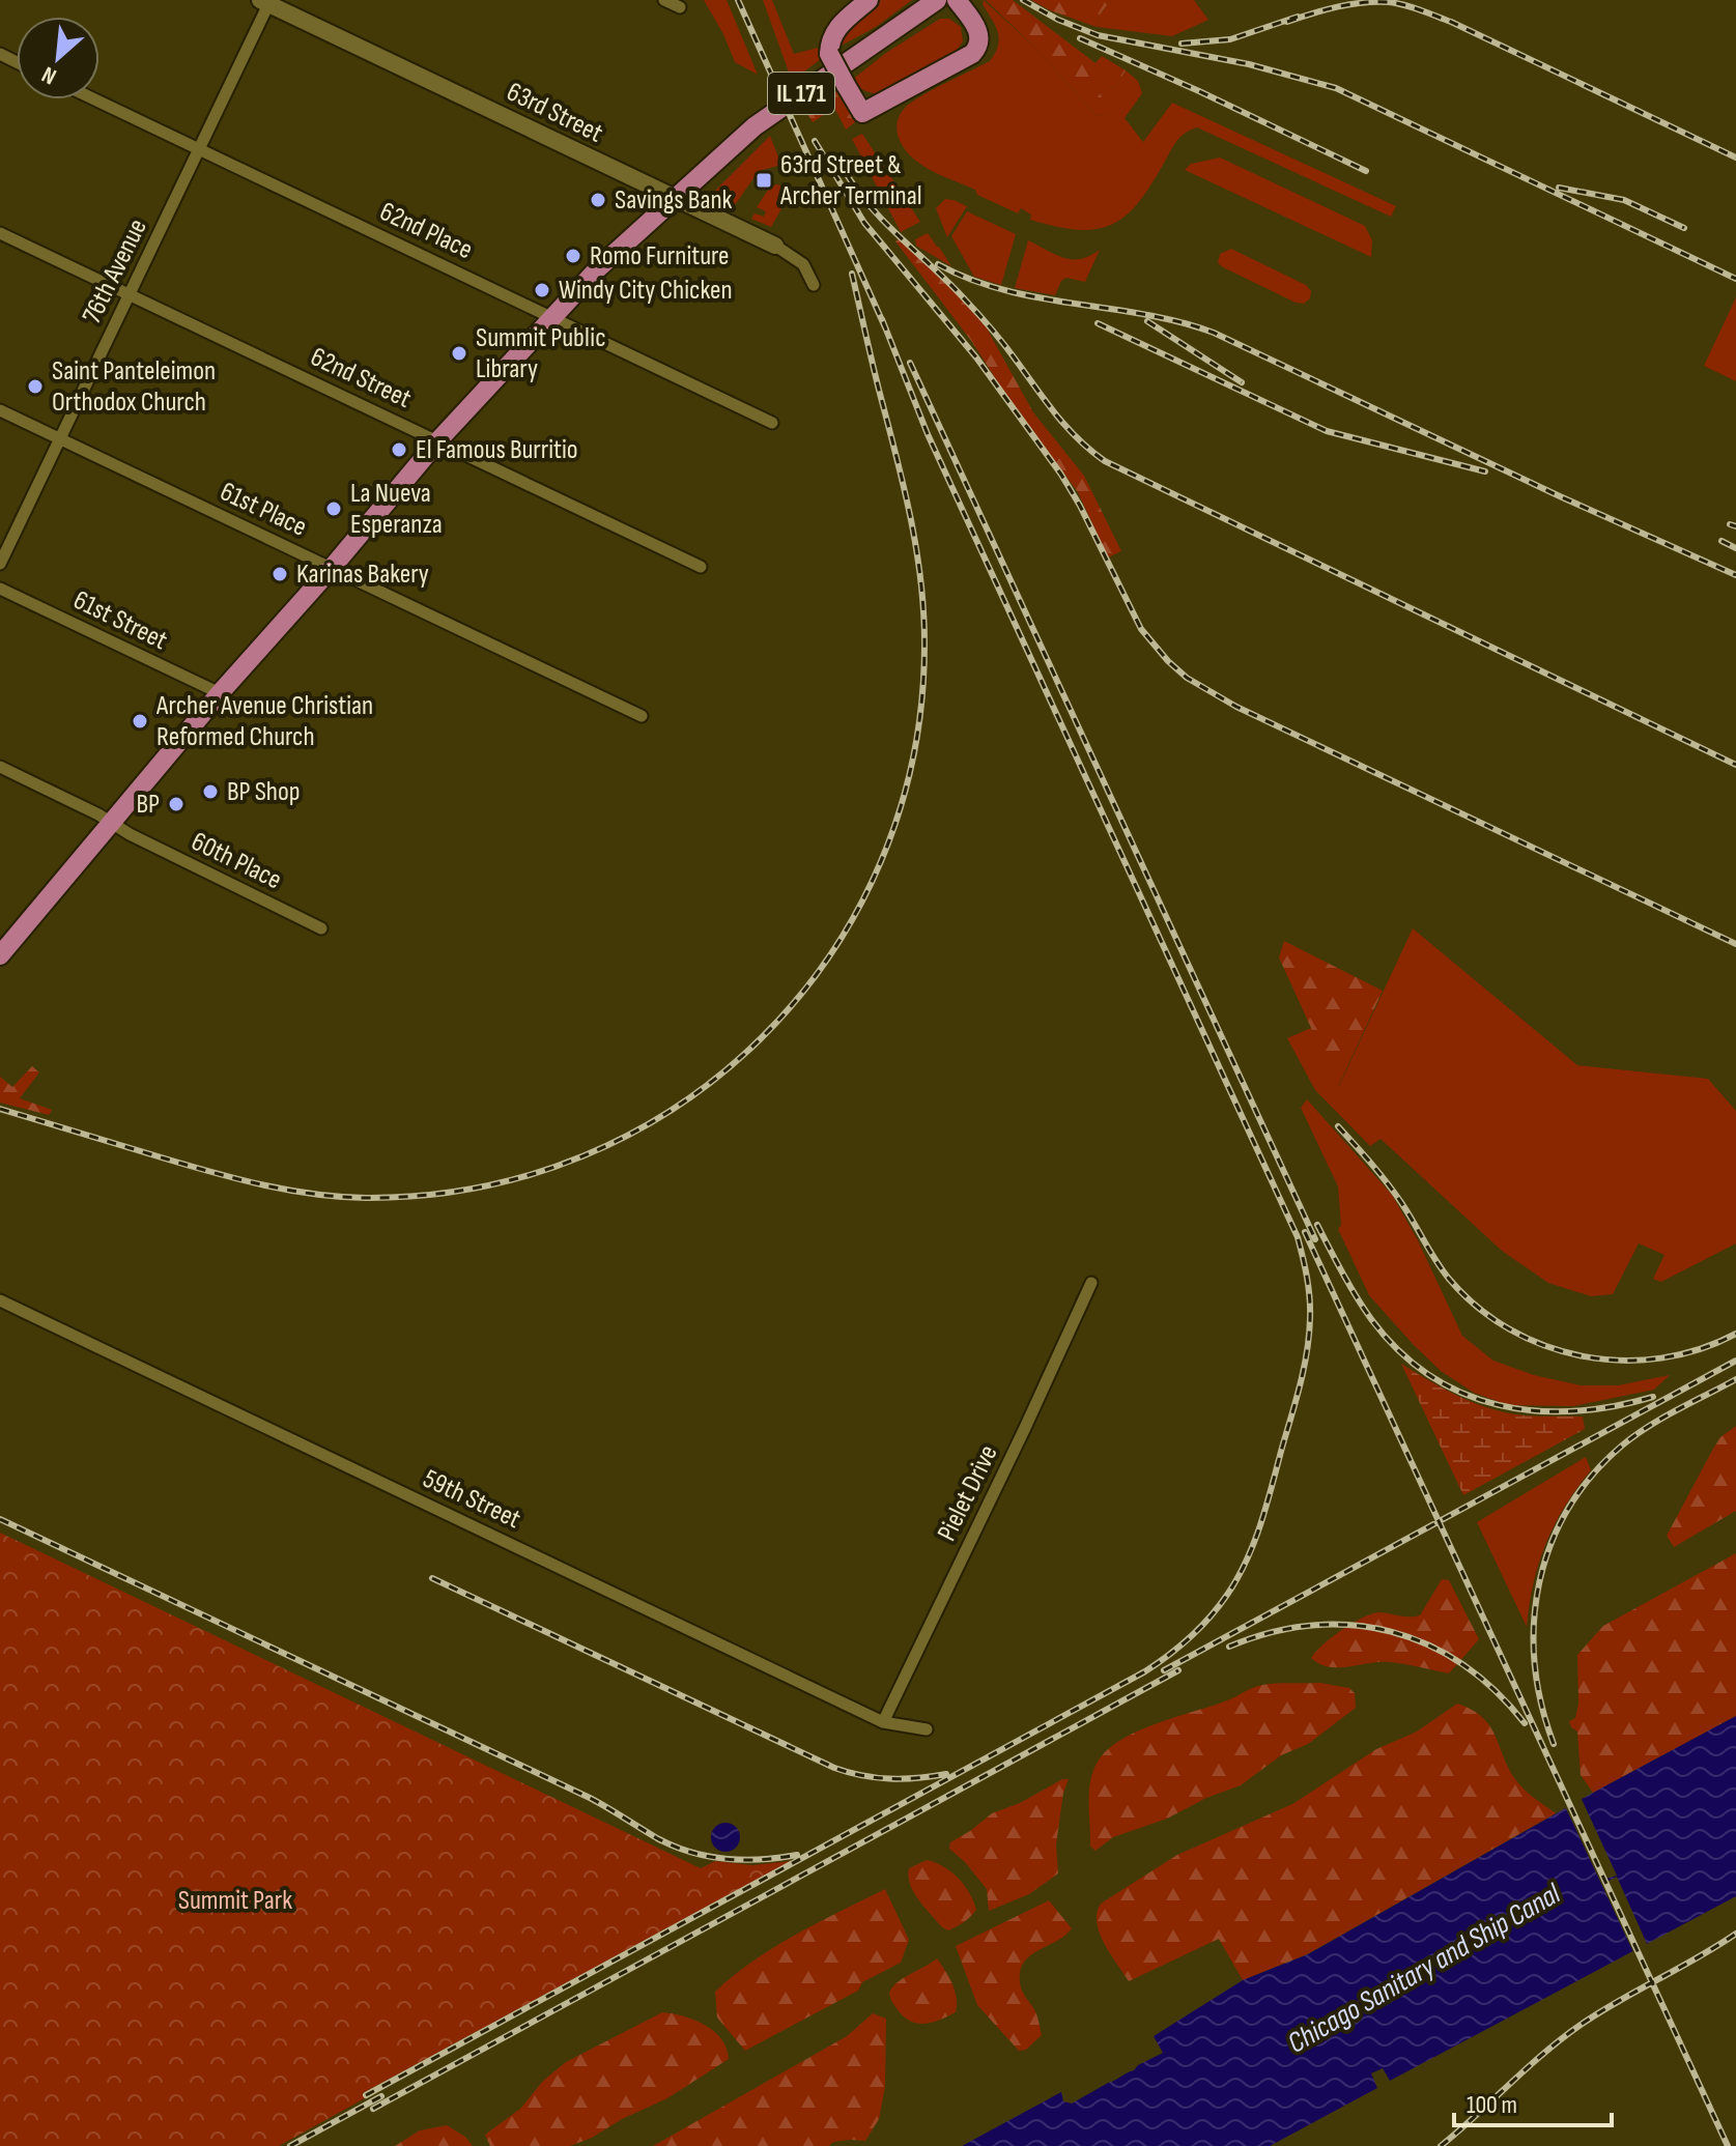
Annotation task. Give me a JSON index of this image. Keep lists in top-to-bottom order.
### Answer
{
  "streets": {
    "main road": ["IL 171", "63rd Street"],
    "street": [
      "62nd Place",
      "76th Avenue",
      "62nd Street",
      "61st Place",
      "61st Street",
      "60th Place",
      "Pielet Drive",
      "59th Street"
    ]
  },
  "crossings": [
    ["IL 171", "63rd Street"],
    ["IL 171", "62nd Place"],
    ["IL 171", "62nd Street"],
    ["IL 171", "61st Place"],
    ["IL 171", "61st Street"],
    ["IL 171", "60th Place"],
    ["63rd Street", "76th Avenue"],
    ["62nd Place", "76th Avenue"],
    ["76th Avenue", "62nd Street"],
    ["76th Avenue", "61st Place"],
    ["Pielet Drive", "59th Street"]
  ],
  "water": ["Chicago Sanitary and Ship Canal"],
  "parks": ["Summit Park"],
  "places": {
    "transit": ["63rd Street & Archer Terminal"],
    "other": [
      "Savings Bank",
      "Romo Furniture",
      "Windy City Chicken",
      "Summit Public Library",
      "Saint Panteleimon Orthodox Church",
      "El Famous Burritio",
      "La Nueva Esperanza",
      "Karinas Bakery",
      "Archer Avenue Christian Reformed Church",
      "BP Shop",
      "BP"
    ]
  },
  "scale_bar": "100 m",
  "north": "bottom left"
}
